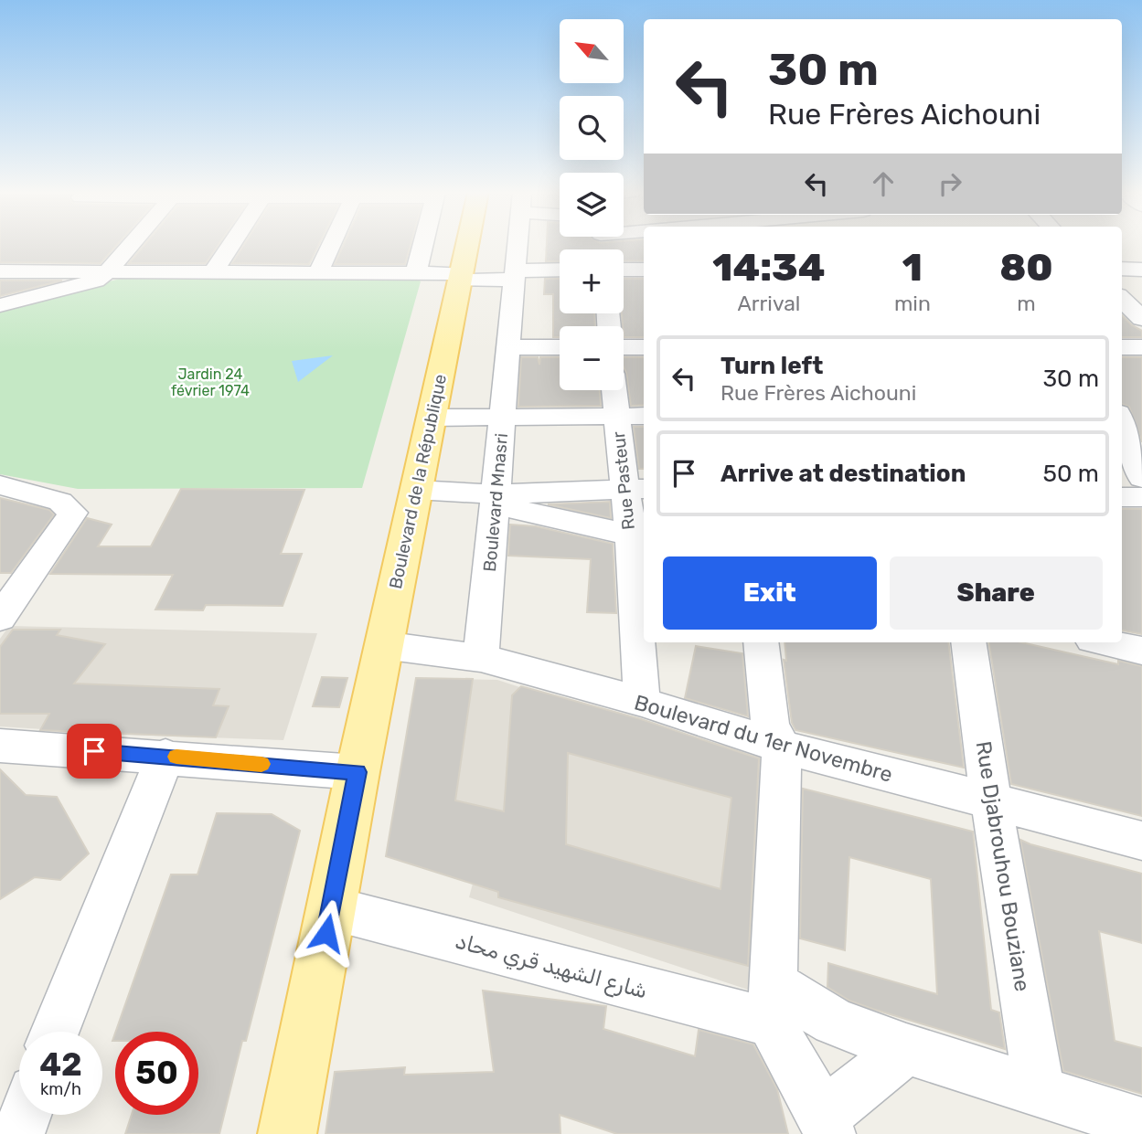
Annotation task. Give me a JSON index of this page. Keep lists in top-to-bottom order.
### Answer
{
  "streets": {
    "main road": ["Boulevard de la République"],
    "street": [
      "Rue Pasteur",
      "Boulevard Mnasri",
      "Boulevard du 1er Novembre",
      "Rue Djabrouhou Bouziane",
      "شارع الشهيد قري محاد"
    ]
  },
  "crossings": [
    ["Rue Pasteur", "Boulevard du 1er Novembre"],
    ["Boulevard de la République", "Boulevard du 1er Novembre"],
    ["Boulevard de la République", "شارع الشهيد قري محاد"],
    ["Boulevard Mnasri", "Boulevard du 1er Novembre"],
    ["Boulevard du 1er Novembre", "Rue Djabrouhou Bouziane"],
    ["Rue Djabrouhou Bouziane", "شارع الشهيد قري محاد"]
  ],
  "parks": ["Jardin 24 février 1974"],
  "north": "top left",
  "page": {
    "map_buttons": ["+", "−"],
    "turn": ["30 m", "Rue Frères Aichouni"],
    "eta": [
      "14:34",
      "Arrival",
      "1",
      "min",
      "80",
      "m"
    ],
    "list": [
      {
        "name": "Turn left",
        "note": "Rue Frères Aichouni",
        "value": "30 m"
      },
      {
        "name": "Arrive at destination",
        "value": "50 m"
      }
    ],
    "buttons": ["Exit", "Share"],
    "speed": "42 km/h",
    "limit": "50"
  }
}
